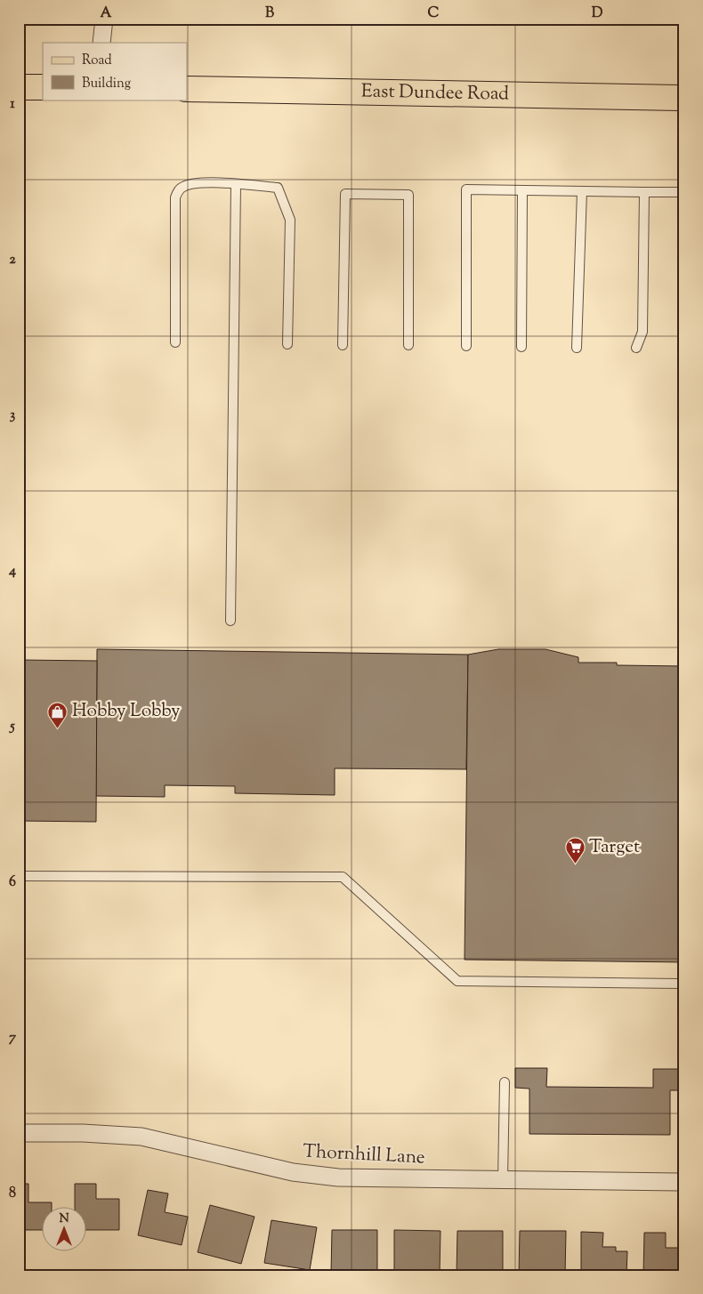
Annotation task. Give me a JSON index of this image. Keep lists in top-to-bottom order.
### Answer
{
  "streets": {
    "main road": ["East Dundee Road"],
    "street": ["Thornhill Lane"]
  },
  "places": {
    "shop": ["Hobby Lobby"],
    "supermarket": ["Target"]
  },
  "legend": ["Road", "Building"],
  "north": "top",
  "grid": {
    "columns": [
      "A",
      "B",
      "C",
      "D"
    ],
    "rows": [
      "1",
      "2",
      "3",
      "4",
      "5",
      "6",
      "7",
      "8"
    ]
  }
}
